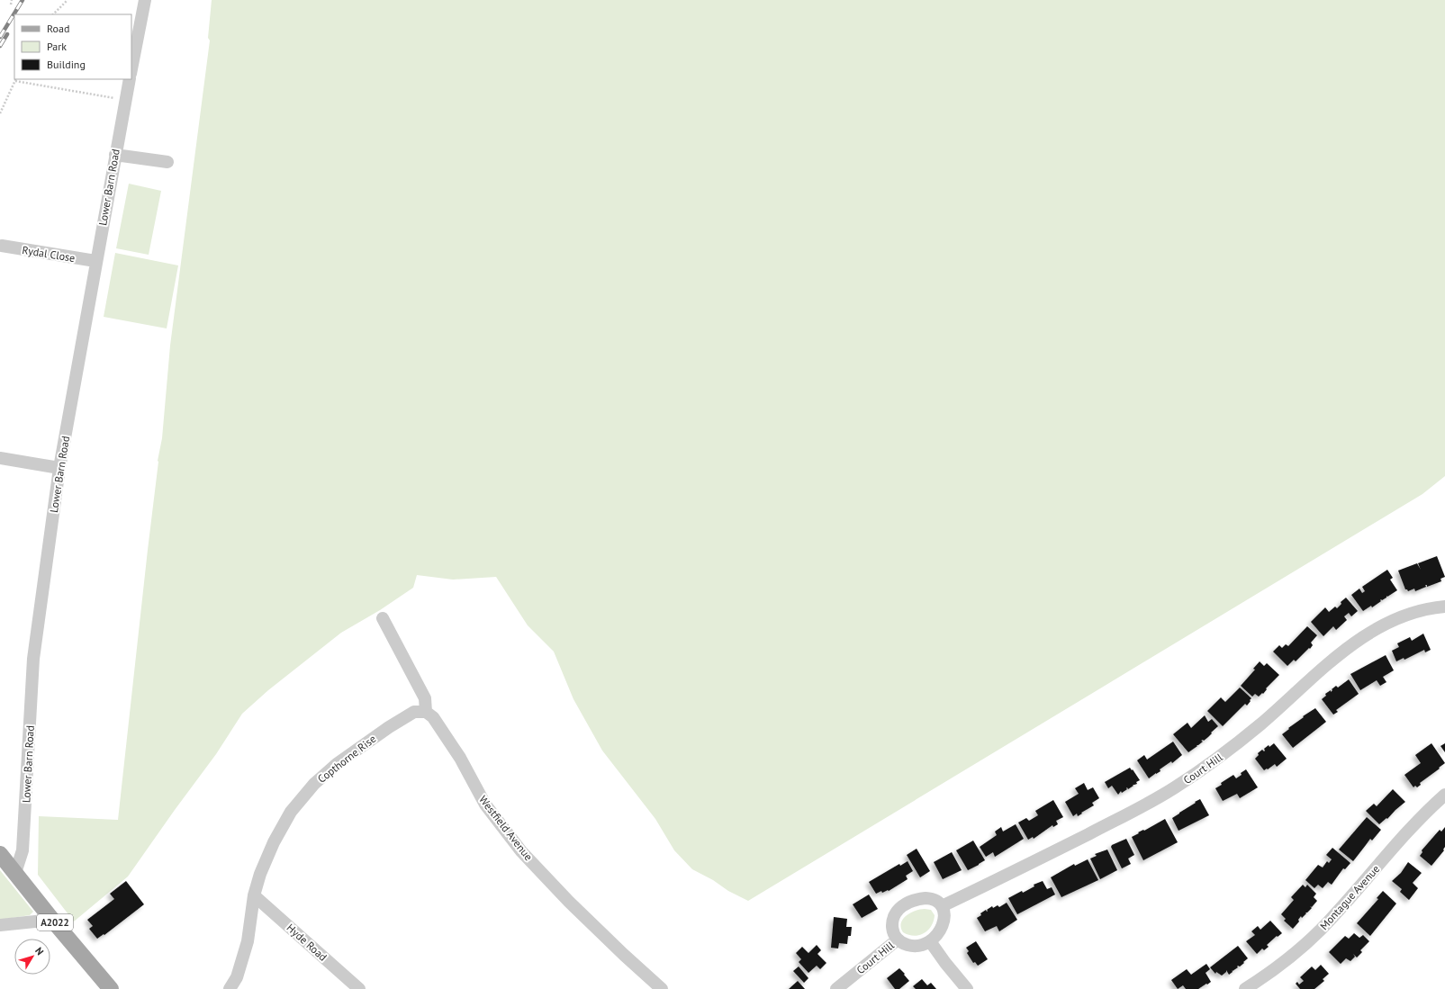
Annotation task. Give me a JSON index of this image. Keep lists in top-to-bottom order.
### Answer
{
  "streets": {
    "main road": ["A2022"],
    "street": [
      "Lower Barn Road",
      "Rydal Close",
      "Copthorne Rise",
      "Court Hill",
      "Westfield Avenue",
      "Montague Avenue",
      "Hyde Road"
    ]
  },
  "crossings": [
    ["Lower Barn Road", "Rydal Close"],
    ["Lower Barn Road", "A2022"],
    ["Copthorne Rise", "Westfield Avenue"],
    ["Copthorne Rise", "Hyde Road"]
  ],
  "legend": ["Road", "Park", "Building"],
  "north": "top right"
}
